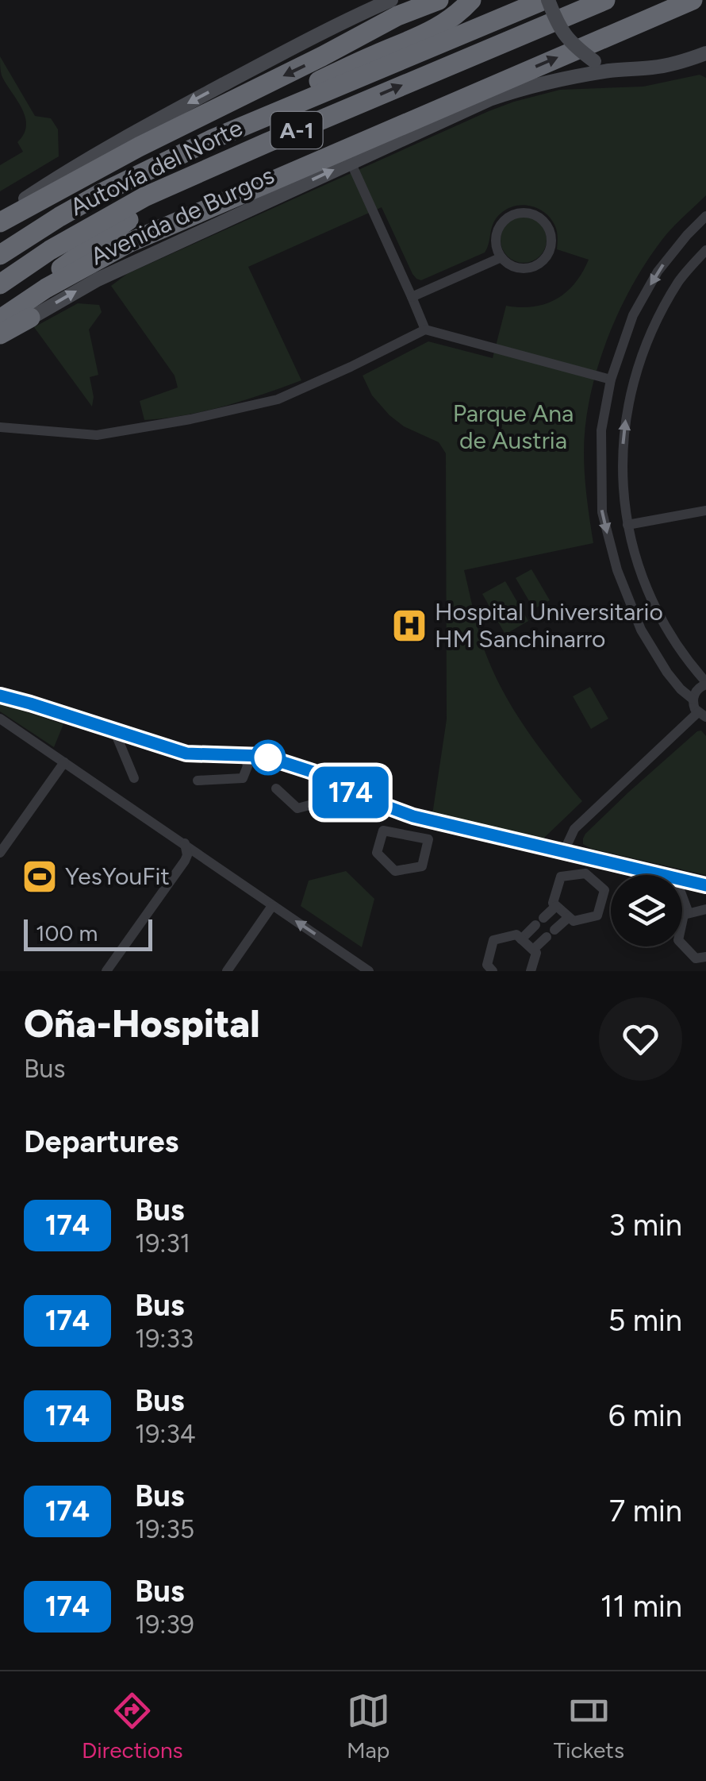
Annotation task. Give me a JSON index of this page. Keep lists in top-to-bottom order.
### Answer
{
  "streets": {
    "highway": ["A-1", "Autovía del Norte"],
    "street": ["Avenida de Burgos"]
  },
  "crossings": [
    ["Autovía del Norte", "Avenida de Burgos"]
  ],
  "parks": ["Parque Ana de Austria"],
  "places": {
    "hospital": ["Hospital Universitario HM Sanchinarro"],
    "sports": ["YesYouFit"]
  },
  "lines": ["bus line 174"],
  "scale_bar": "100 m",
  "page": {
    "on_map": "174",
    "scale": "100 m",
    "heading": [
      ["Oña-Hospital", "Bus"],
      "Departures"
    ],
    "list": [
      {
        "mark": "174",
        "name": "Bus",
        "note": "19:31",
        "value": "3 min"
      },
      {
        "mark": "174",
        "name": "Bus",
        "note": "19:33",
        "value": "5 min"
      },
      {
        "mark": "174",
        "name": "Bus",
        "note": "19:34",
        "value": "6 min"
      },
      {
        "mark": "174",
        "name": "Bus",
        "note": "19:35",
        "value": "7 min"
      },
      {
        "mark": "174",
        "name": "Bus",
        "note": "19:39",
        "value": "11 min"
      }
    ],
    "tabs": ["Directions", "Map", "Tickets"]
  }
}
